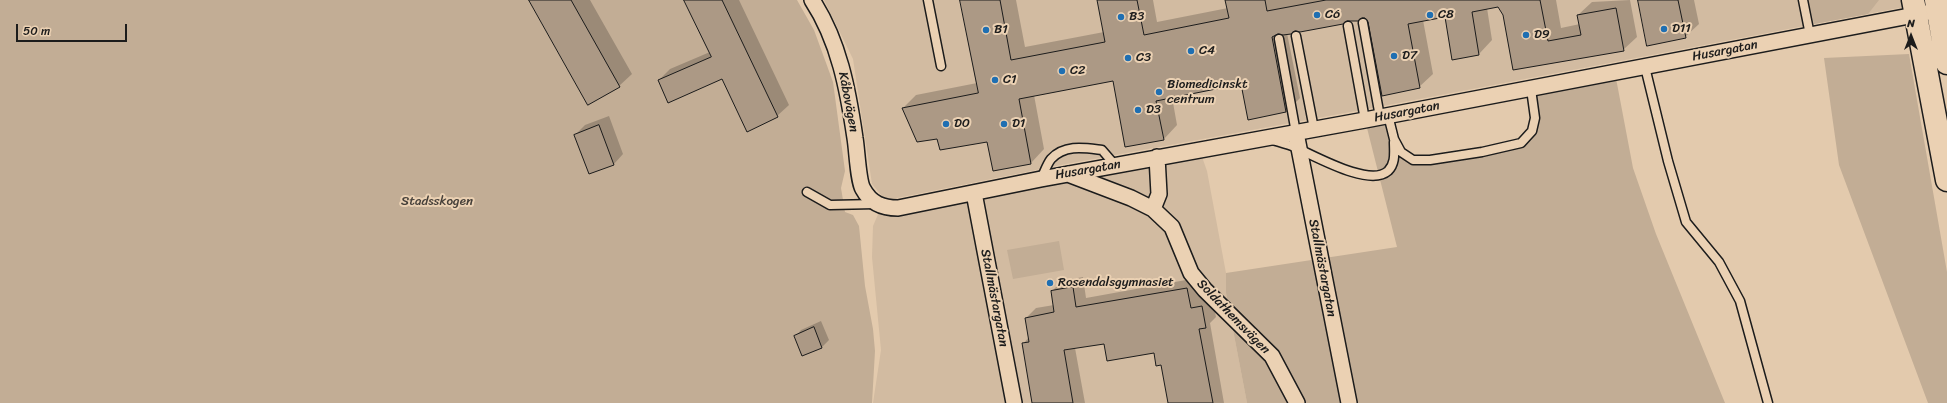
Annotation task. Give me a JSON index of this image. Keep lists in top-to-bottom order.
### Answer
{
  "streets": {
    "street": [
      "Husargatan",
      "Kåbovägen",
      "Stallmästargatan",
      "Soldathemsvägen"
    ]
  },
  "crossings": [
    ["Husargatan", "Kåbovägen"],
    ["Husargatan", "Stallmästargatan"],
    ["Husargatan", "Soldathemsvägen"]
  ],
  "parks": ["Stadsskogen"],
  "places": [
    "C6",
    "C8",
    "B3",
    "D11",
    "B1",
    "D9",
    "C4",
    "D7",
    "C3",
    "C2",
    "C1",
    "Biomedicinskt centrum",
    "D3",
    "D0",
    "D1",
    "Rosendalsgymnasiet"
  ],
  "scale_bar": "50 m",
  "north": "top"
}
